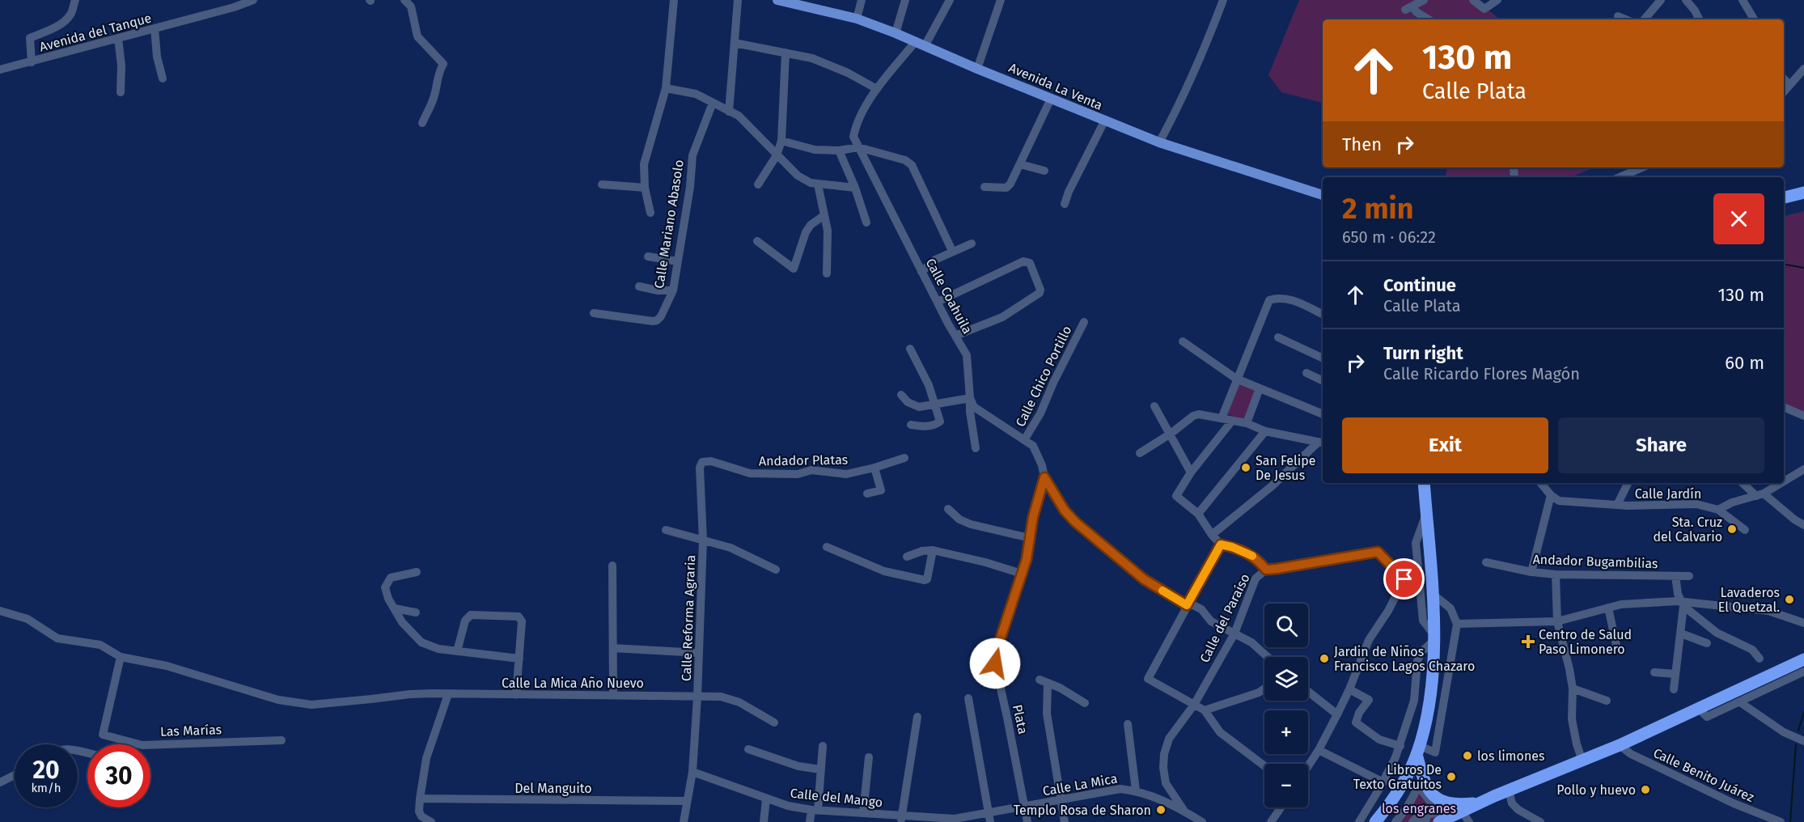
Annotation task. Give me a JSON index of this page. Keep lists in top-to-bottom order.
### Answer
{
  "streets": {
    "main road": ["Avenida La Venta"],
    "street": [
      "Avenida del Tanque",
      "Calle Mariano Abasolo",
      "Calle Coahuila",
      "Calle Chico Portillo",
      "Andador Platas",
      "Calle Jardín",
      "Andador Bugambilias",
      "Calle Reforma Agraria",
      "Calle del Paraíso",
      "Calle La Mica Año Nuevo",
      "Plata",
      "Las Marías",
      "Calle Benito Juárez",
      "Calle La Mica",
      "Del Manguito",
      "Calle del Mango"
    ]
  },
  "crossings": [
    ["Andador Platas", "Calle Reforma Agraria"],
    ["Calle Reforma Agraria", "Calle La Mica Año Nuevo"],
    ["Calle Reforma Agraria", "Del Manguito"],
    ["Calle Reforma Agraria", "Calle del Mango"],
    ["Calle del Paraíso", "Calle La Mica"],
    ["Calle La Mica Año Nuevo", "Las Marías"],
    ["Plata", "Calle La Mica"],
    ["Calle La Mica", "Calle del Mango"]
  ],
  "parks": ["los engranes"],
  "places": {
    "other": [
      "San Felipe De Jesus",
      "Sta. Cruz del Calvario",
      "Lavaderos El Quetzal.",
      "Jardin de Niños Francisco Lagos Chazaro",
      "los limones",
      "Libros De Texto Gratuitos",
      "Pollo y huevo",
      "Templo Rosa de Sharon"
    ],
    "health": ["Centro de Salud Paso Limonero"]
  },
  "page": {
    "turn": ["130 m", "Calle Plata"],
    "then": "Then",
    "heading": ["2 min", "650 m · 06:22"],
    "list": [
      {
        "name": "Continue",
        "note": "Calle Plata",
        "value": "130 m"
      },
      {
        "name": "Turn right",
        "note": "Calle Ricardo Flores Magón",
        "value": "60 m"
      }
    ],
    "buttons": ["Exit", "Share"],
    "map_buttons": ["+", "−"],
    "speed": "20 km/h",
    "limit": "30"
  }
}
